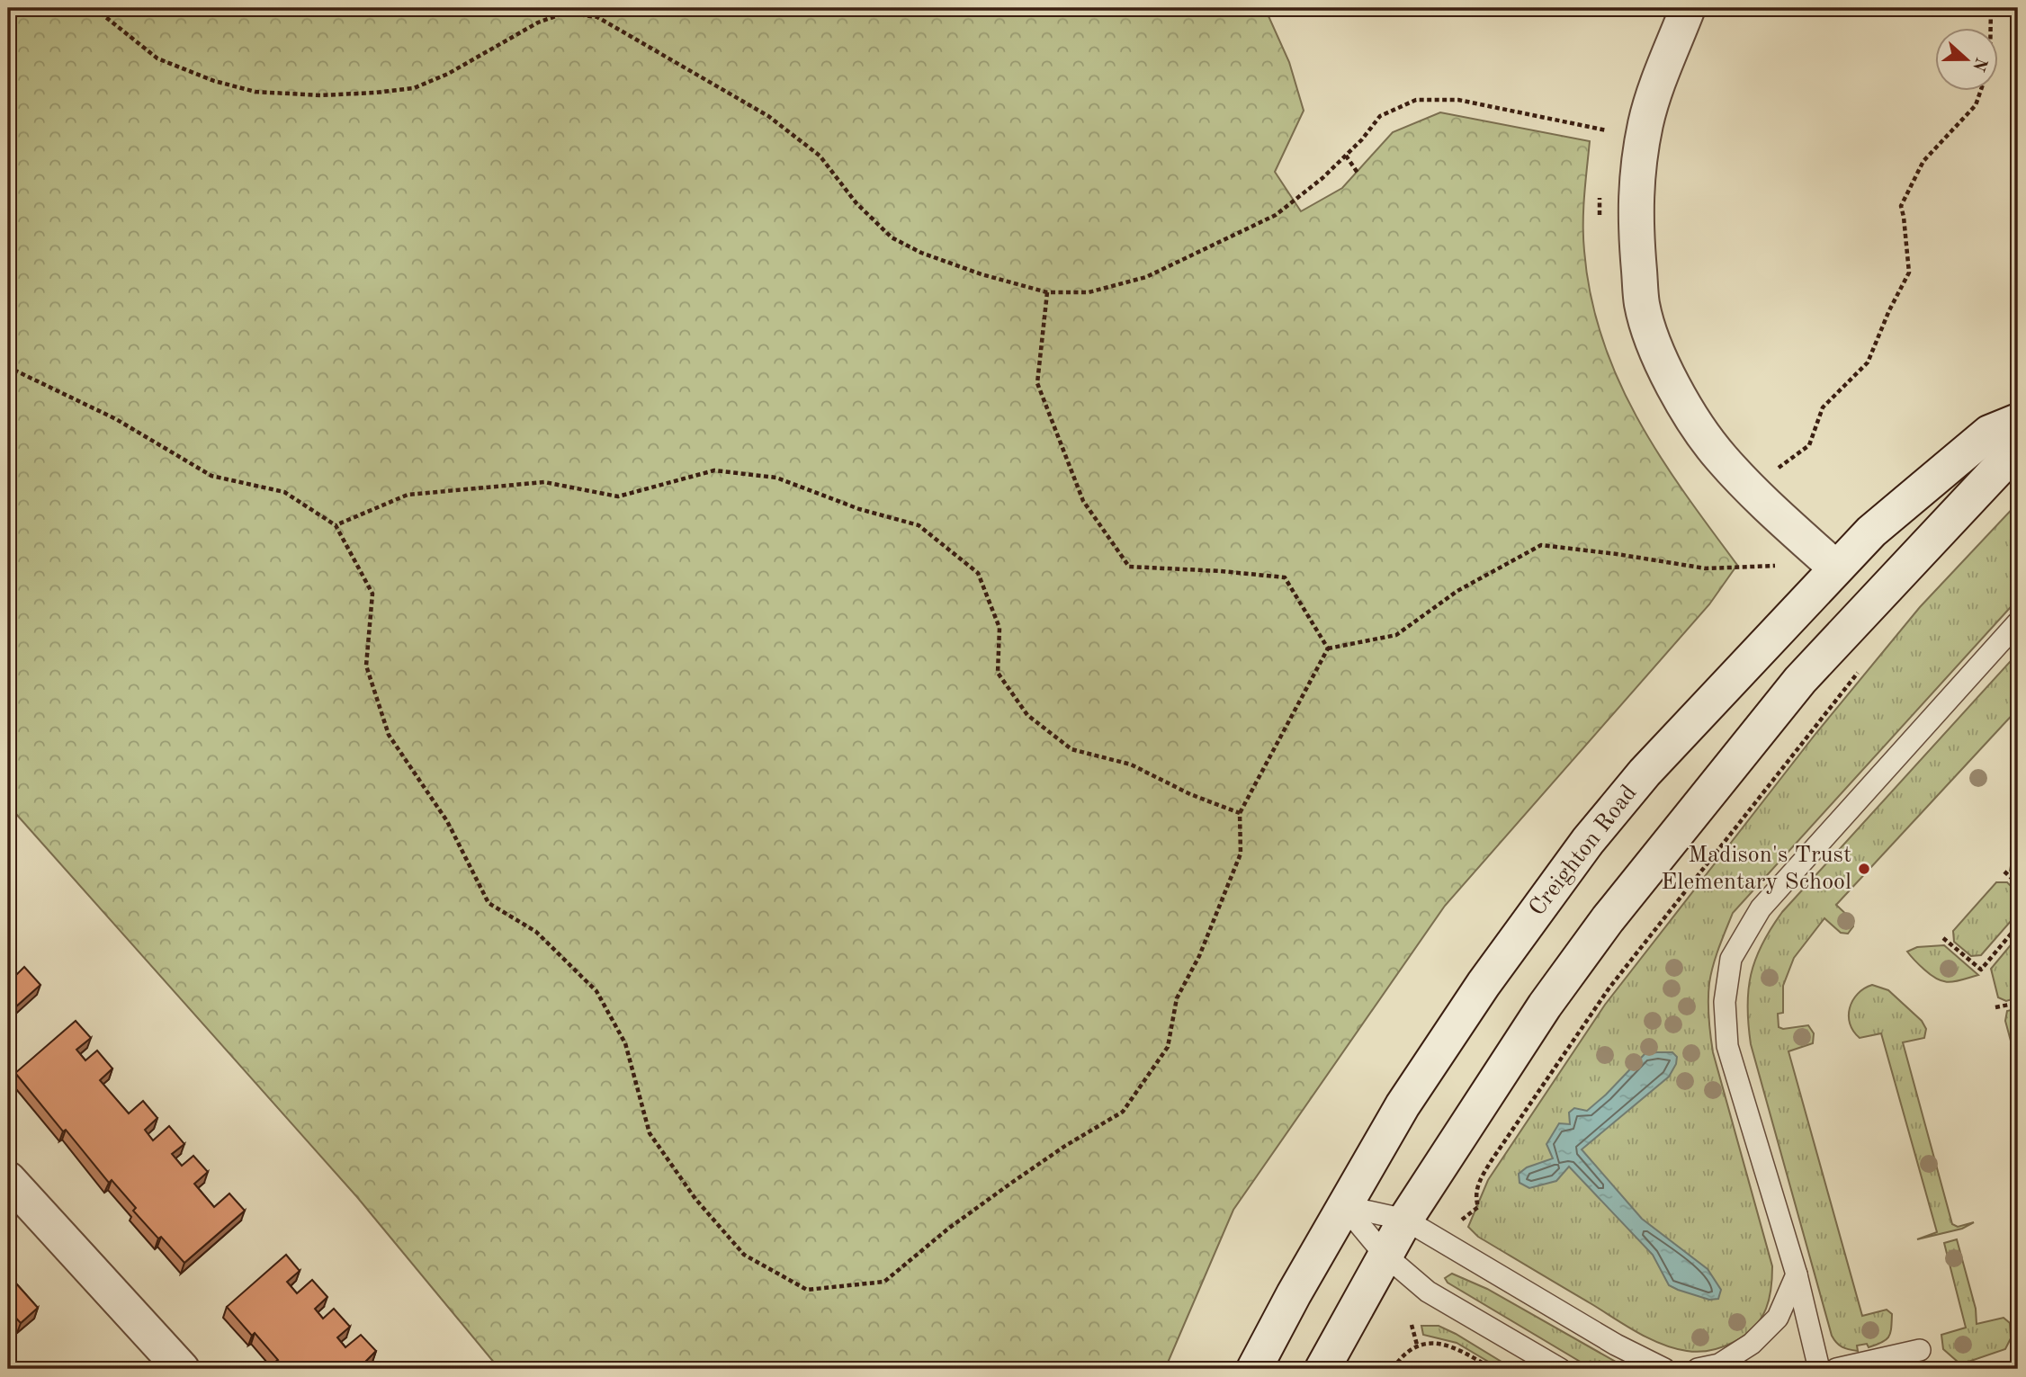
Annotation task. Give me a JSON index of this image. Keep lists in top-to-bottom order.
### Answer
{
  "streets": {
    "street": ["Creighton Road"]
  },
  "places": ["Madison's Trust Elementary School"],
  "north": "right"
}
